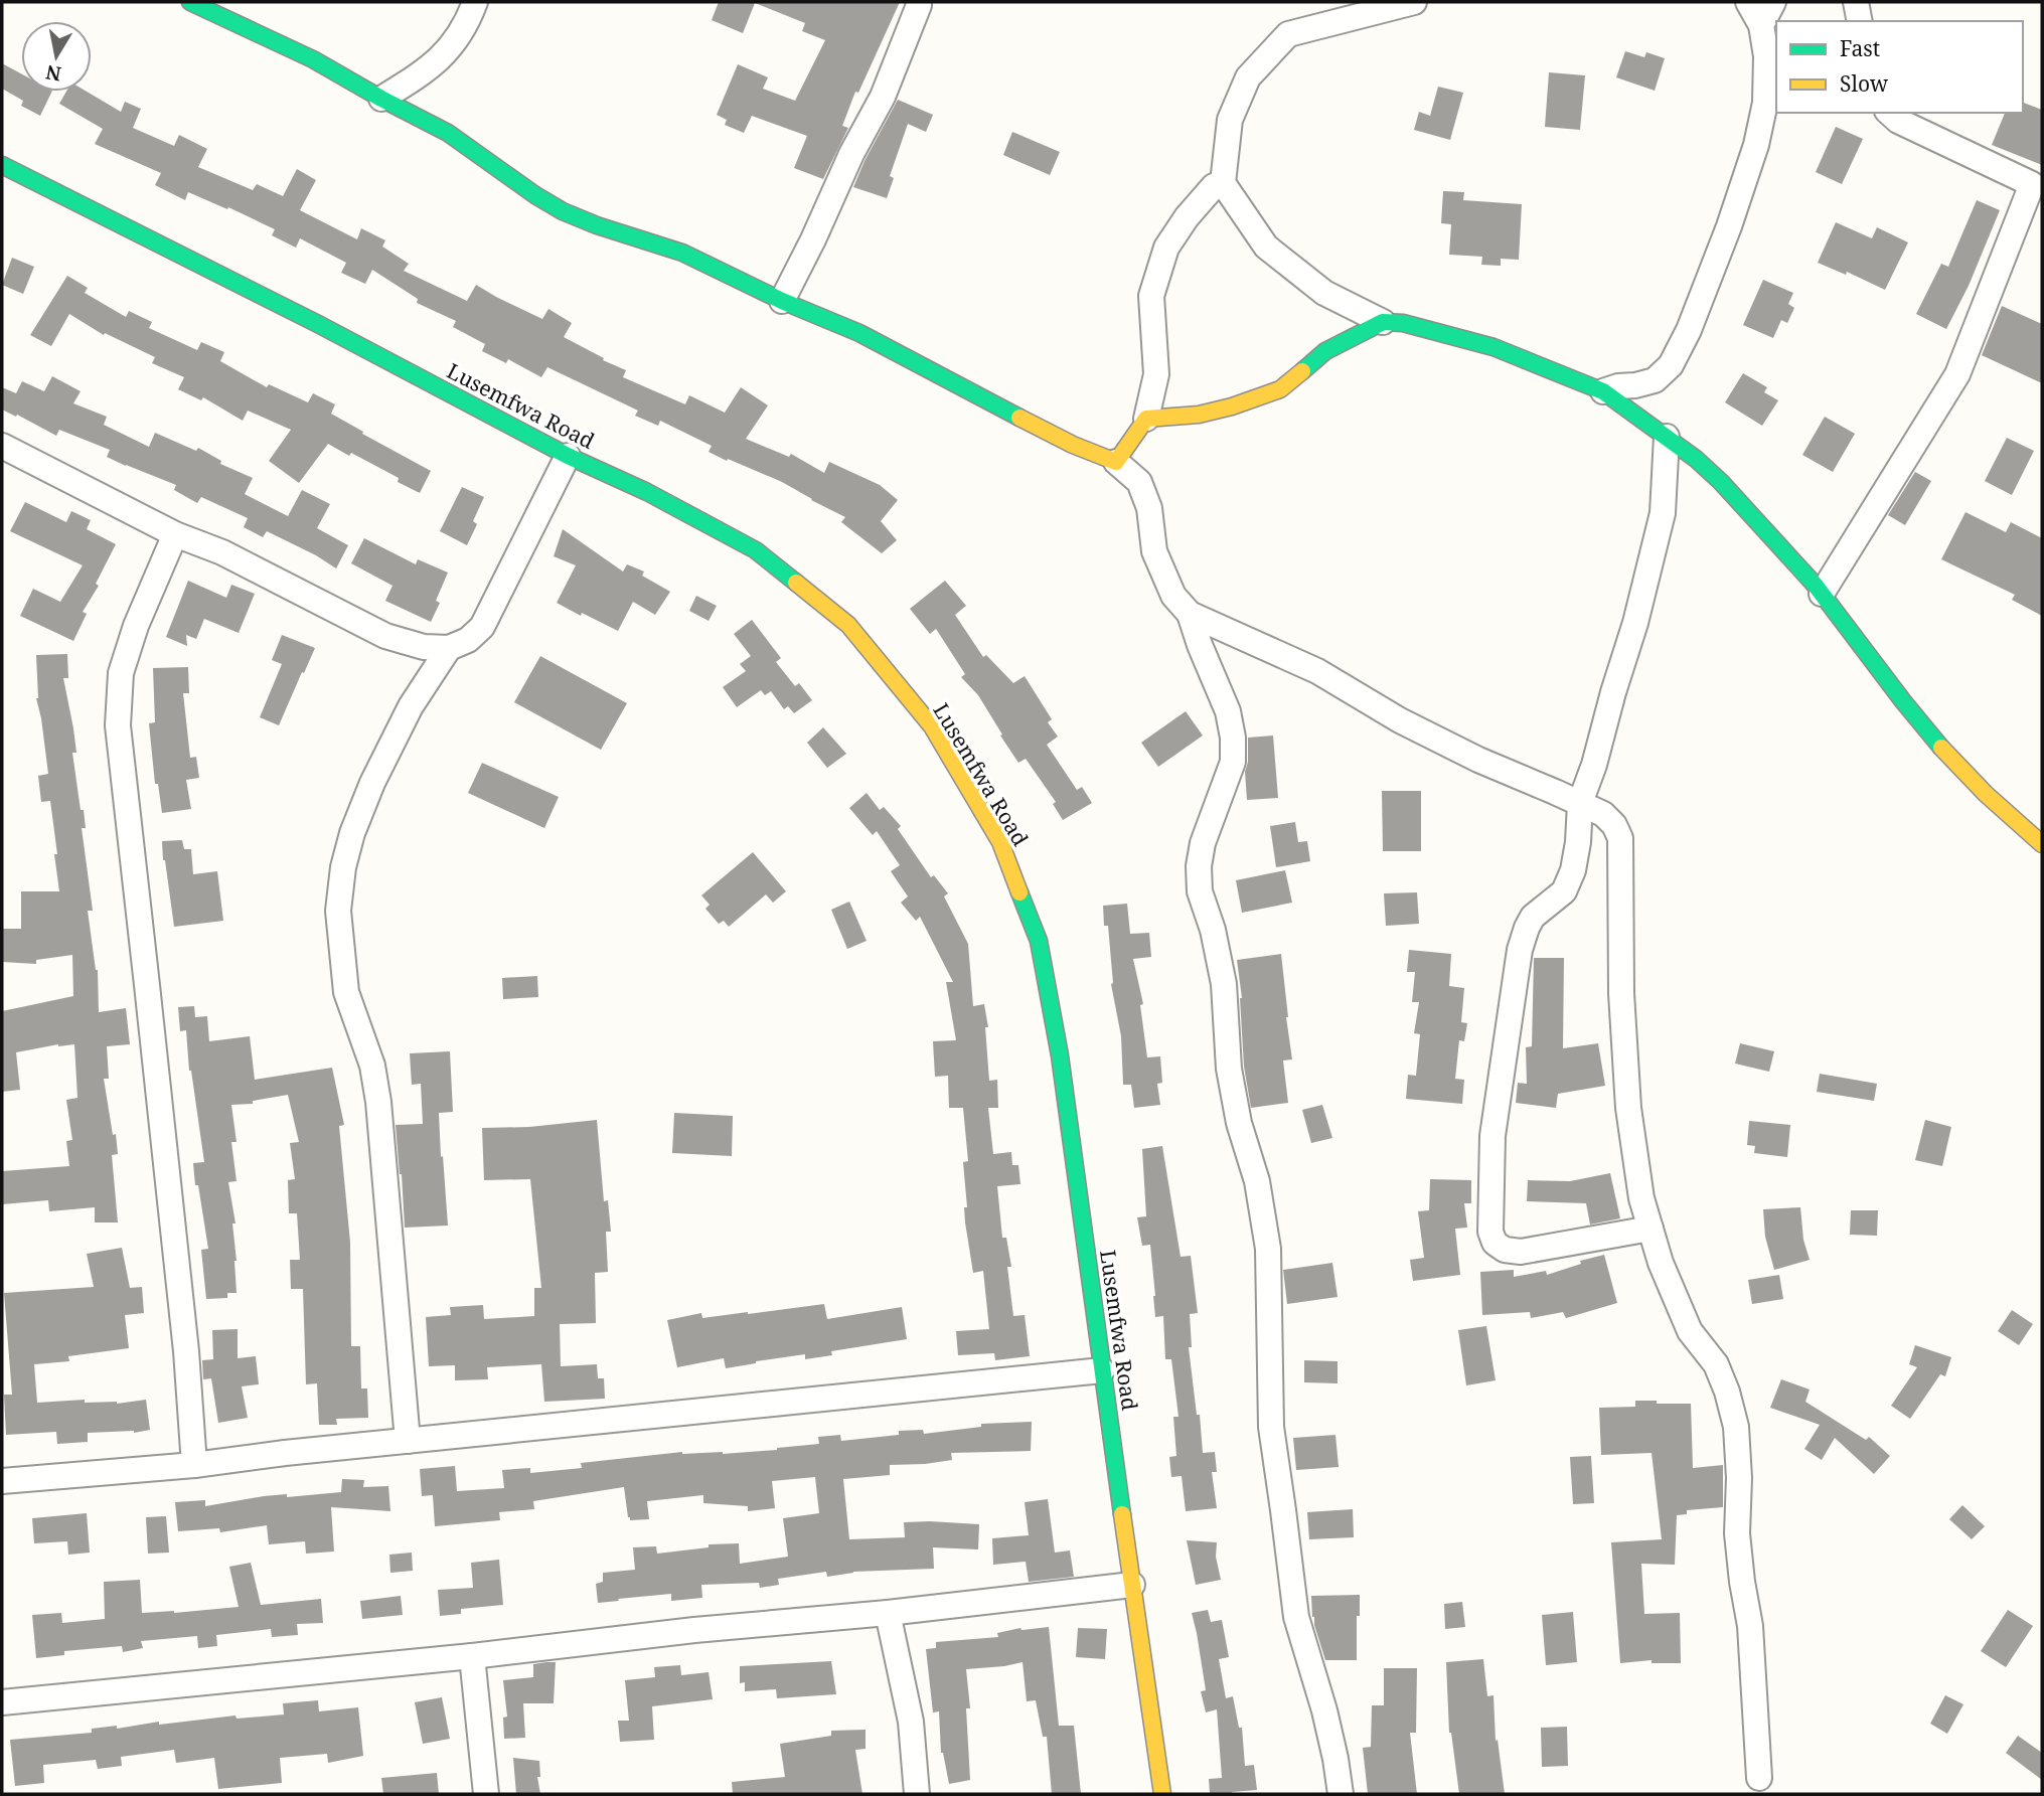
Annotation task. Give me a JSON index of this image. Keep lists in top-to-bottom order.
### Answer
{
  "streets": {
    "street": ["Lusemfwa Road"]
  },
  "legend": ["Fast", "Slow"],
  "north": "bottom"
}
